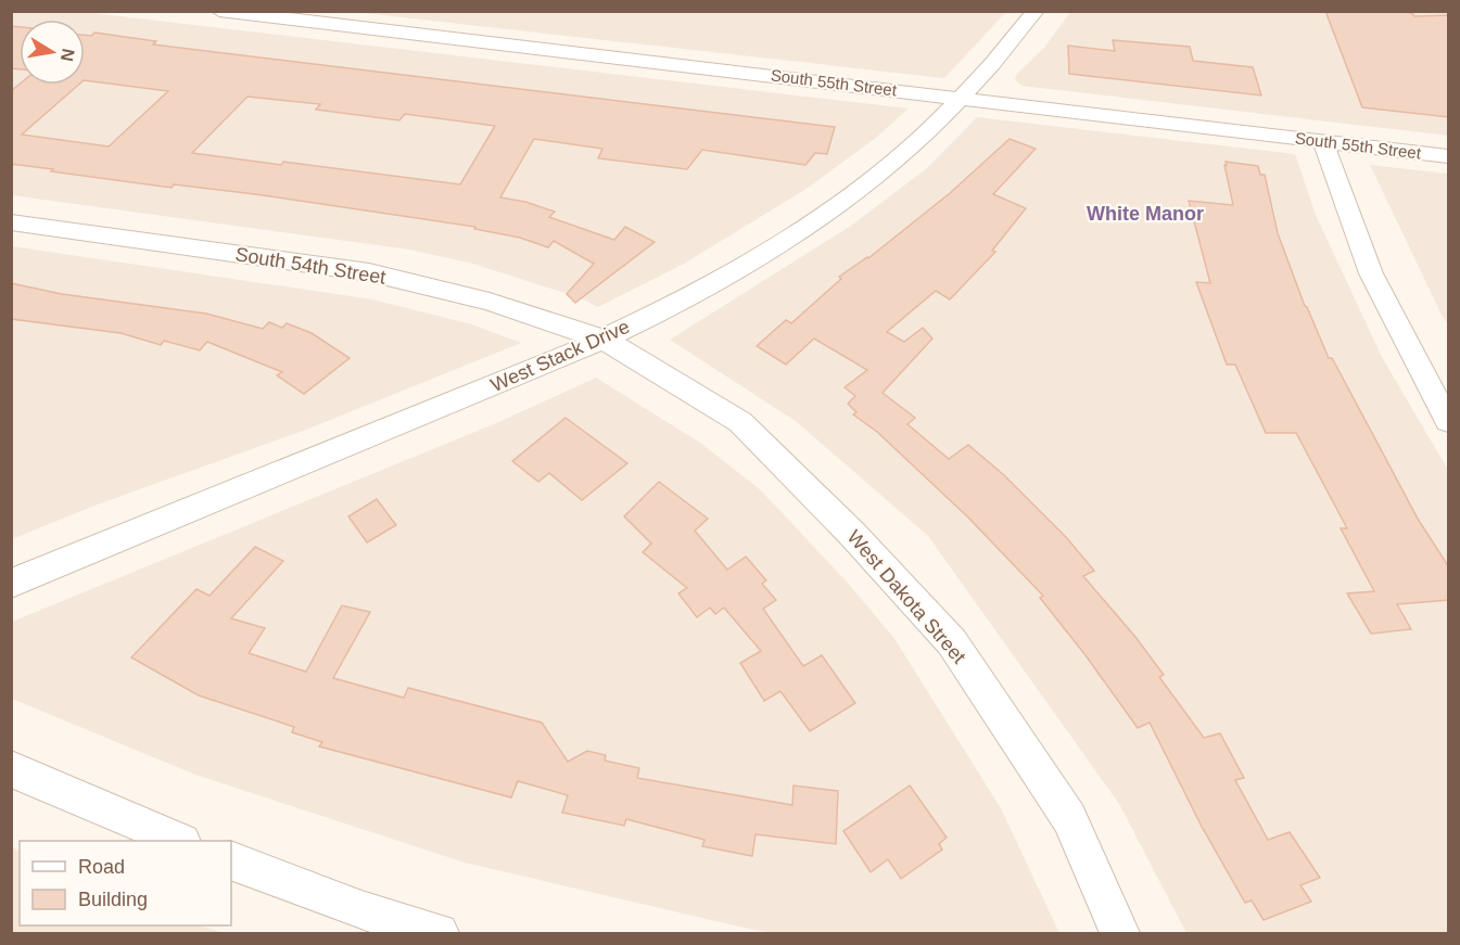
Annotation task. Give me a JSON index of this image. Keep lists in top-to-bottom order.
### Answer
{
  "streets": {
    "street": [
      "South 55th Street",
      "South 54th Street",
      "West Stack Drive",
      "West Dakota Street"
    ]
  },
  "crossings": [
    ["South 55th Street", "West Stack Drive"],
    ["South 54th Street", "West Stack Drive"],
    ["South 54th Street", "West Dakota Street"],
    ["West Stack Drive", "West Dakota Street"]
  ],
  "districts": ["White Manor"],
  "legend": ["Road", "Building"],
  "north": "right"
}
